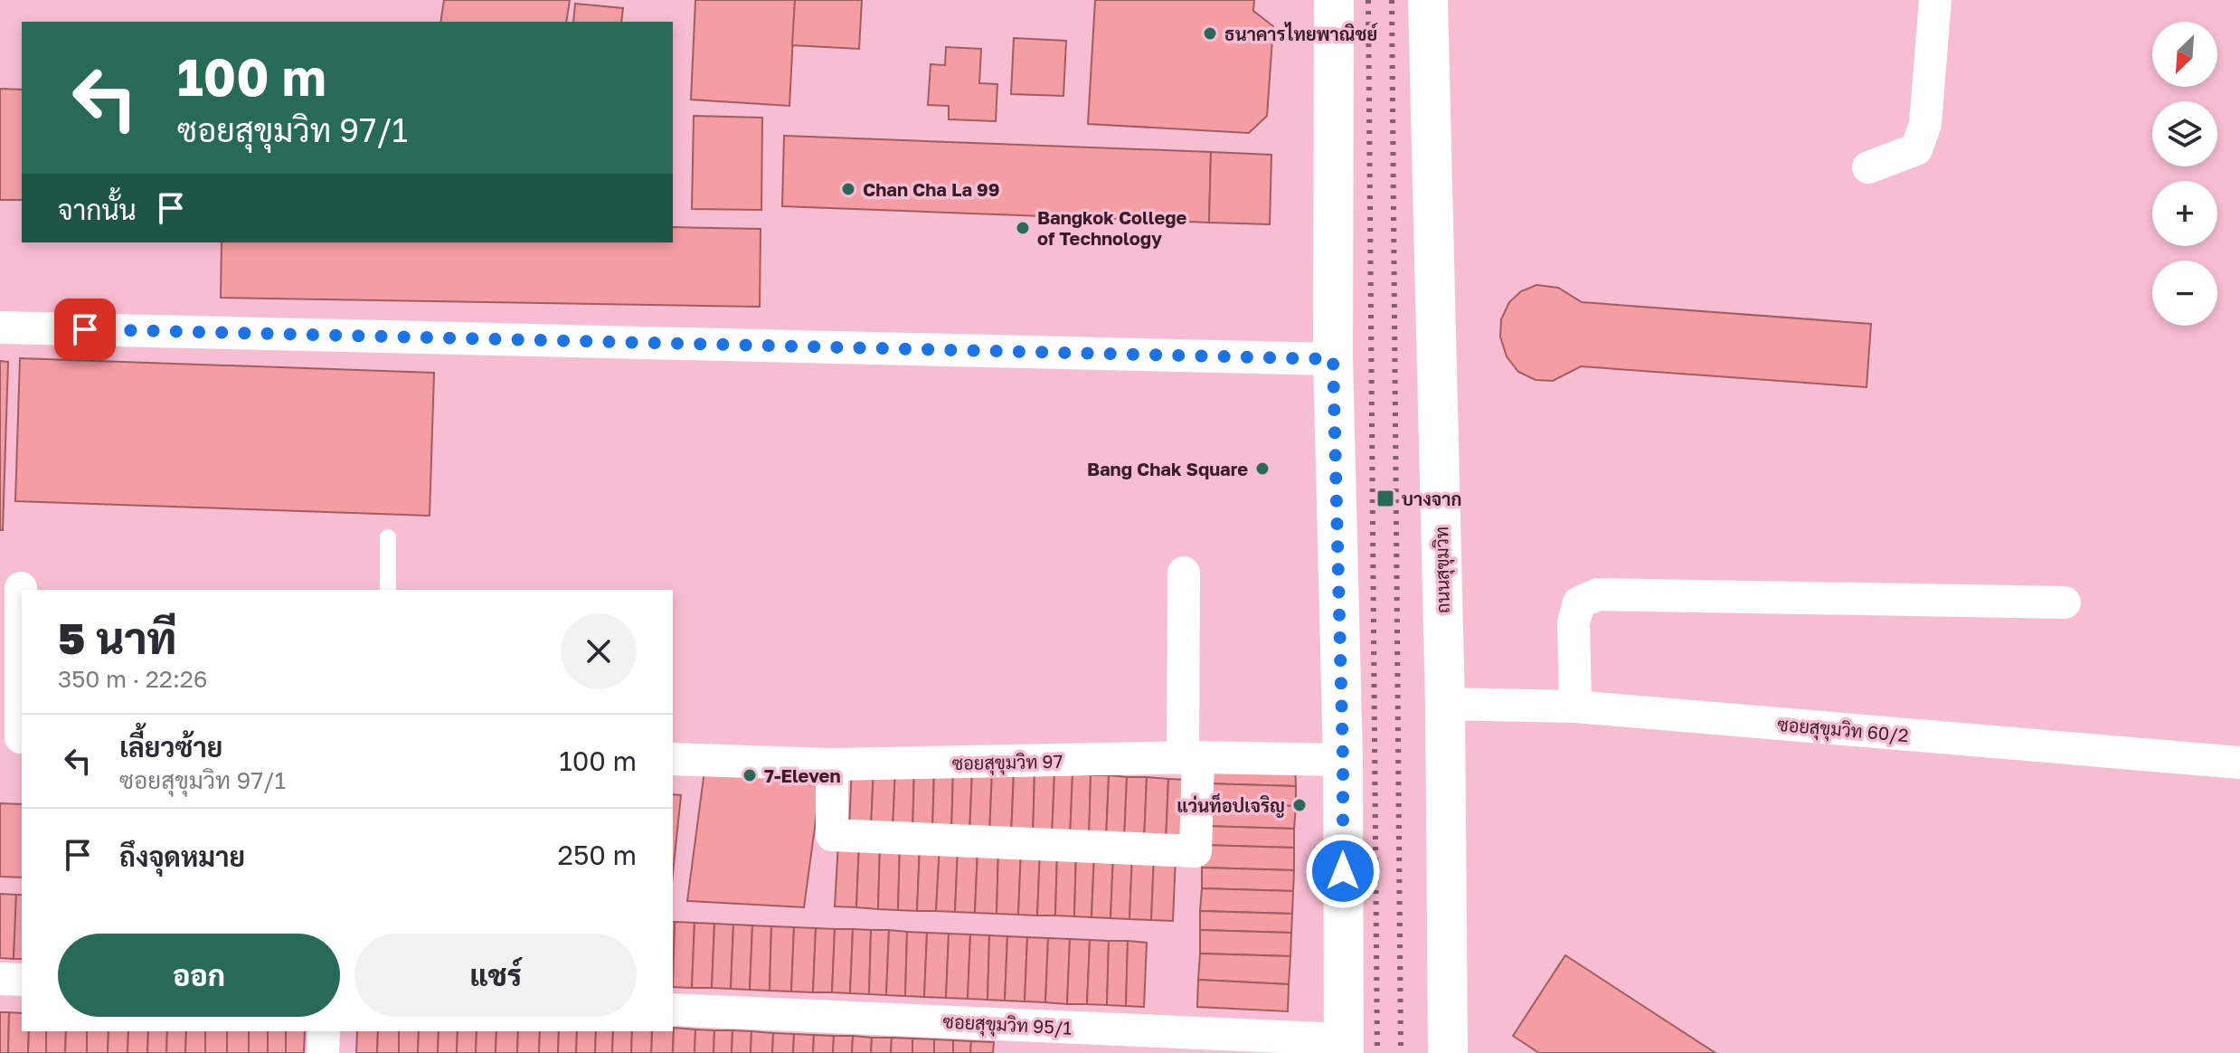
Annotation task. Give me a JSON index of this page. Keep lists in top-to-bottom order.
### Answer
{
  "streets": {
    "main road": ["ถนนสุขุมวิท"],
    "street": ["ซอยสุขุมวิท 60/2", "ซอยสุขุมวิท 97", "ซอยสุขุมวิท 95/1"]
  },
  "crossings": [
    ["ถนนสุขุมวิท", "ซอยสุขุมวิท 60/2"]
  ],
  "places": {
    "other": [
      "ธนาคารไทยพาณิชย์",
      "Chan Cha La 99",
      "Bangkok College of Technology",
      "Bang Chak Square",
      "7-Eleven",
      "แว่นท็อปเจริญ"
    ],
    "transit": ["บางจาก"]
  },
  "north": "bottom left",
  "page": {
    "map_buttons": ["+", "−"],
    "turn": ["100 m", "ซอยสุขุมวิท 97/1"],
    "then": "จากนั้น",
    "heading": ["5 นาที", "350 m · 22:26"],
    "list": [
      {
        "name": "เลี้ยวซ้าย",
        "note": "ซอยสุขุมวิท 97/1",
        "value": "100 m"
      },
      {
        "name": "ถึงจุดหมาย",
        "value": "250 m"
      }
    ],
    "buttons": ["ออก", "แชร์"]
  }
}
